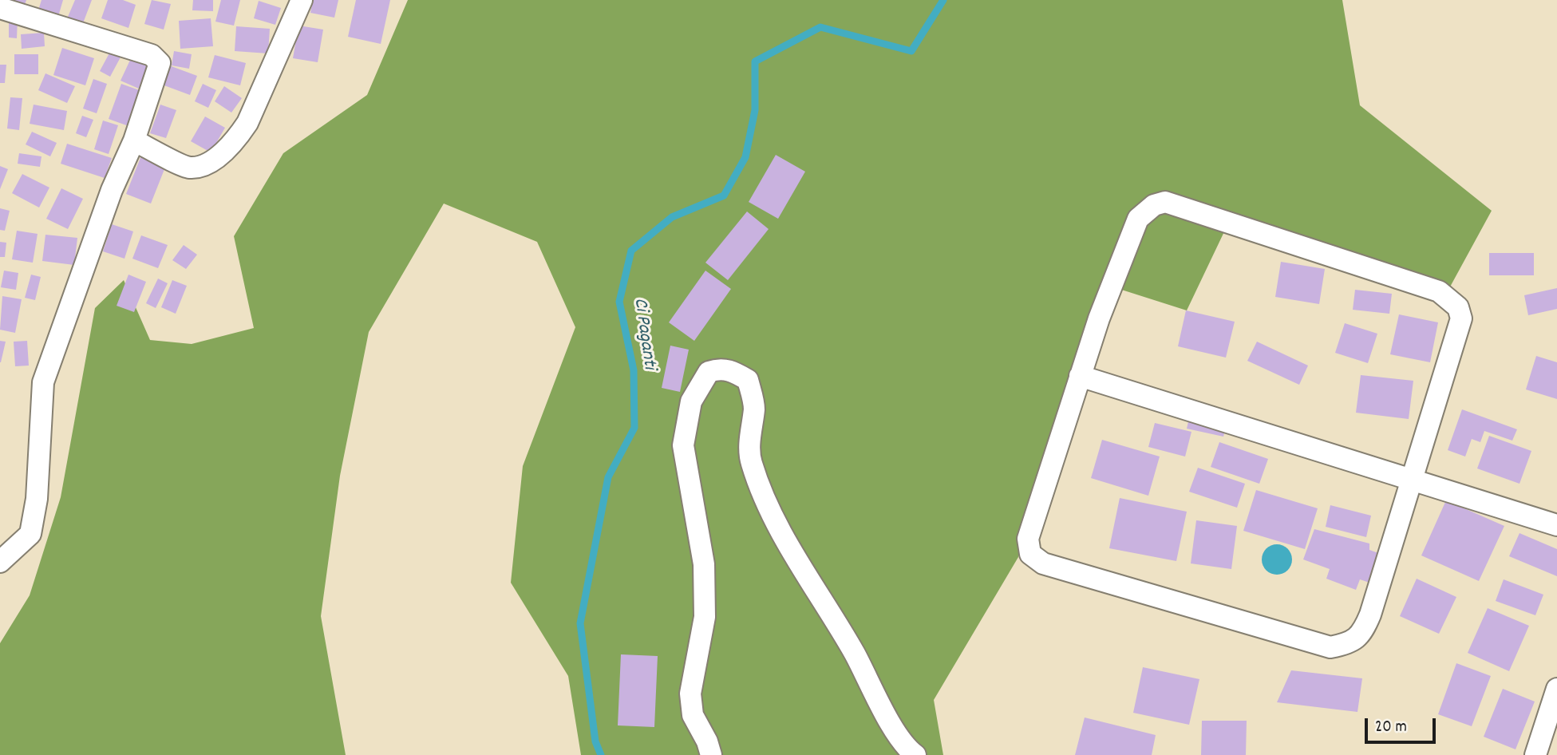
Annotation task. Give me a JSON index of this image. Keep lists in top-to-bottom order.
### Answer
{
  "water": ["Ci Paganti"],
  "scale_bar": "20 m"
}
